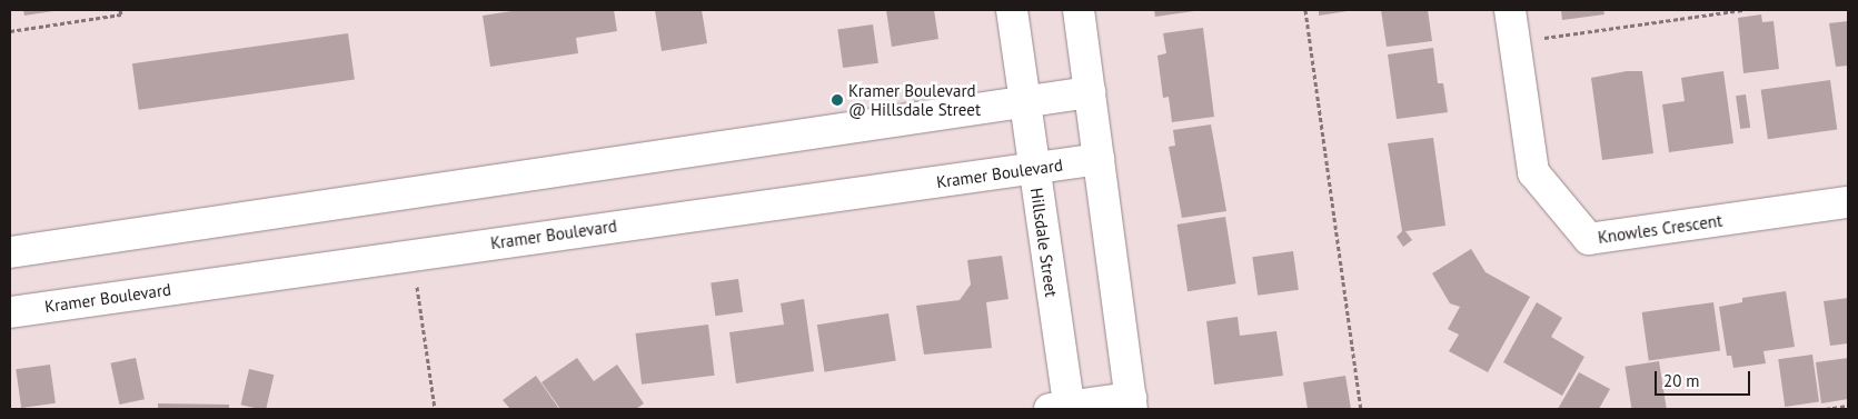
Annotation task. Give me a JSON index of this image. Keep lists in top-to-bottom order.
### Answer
{
  "streets": {
    "street": ["Kramer Boulevard", "Knowles Crescent", "Hillsdale Street"]
  },
  "crossings": [
    ["Kramer Boulevard", "Hillsdale Street"]
  ],
  "places": ["Kramer Boulevard @ Hillsdale Street"],
  "scale_bar": "20 m"
}
